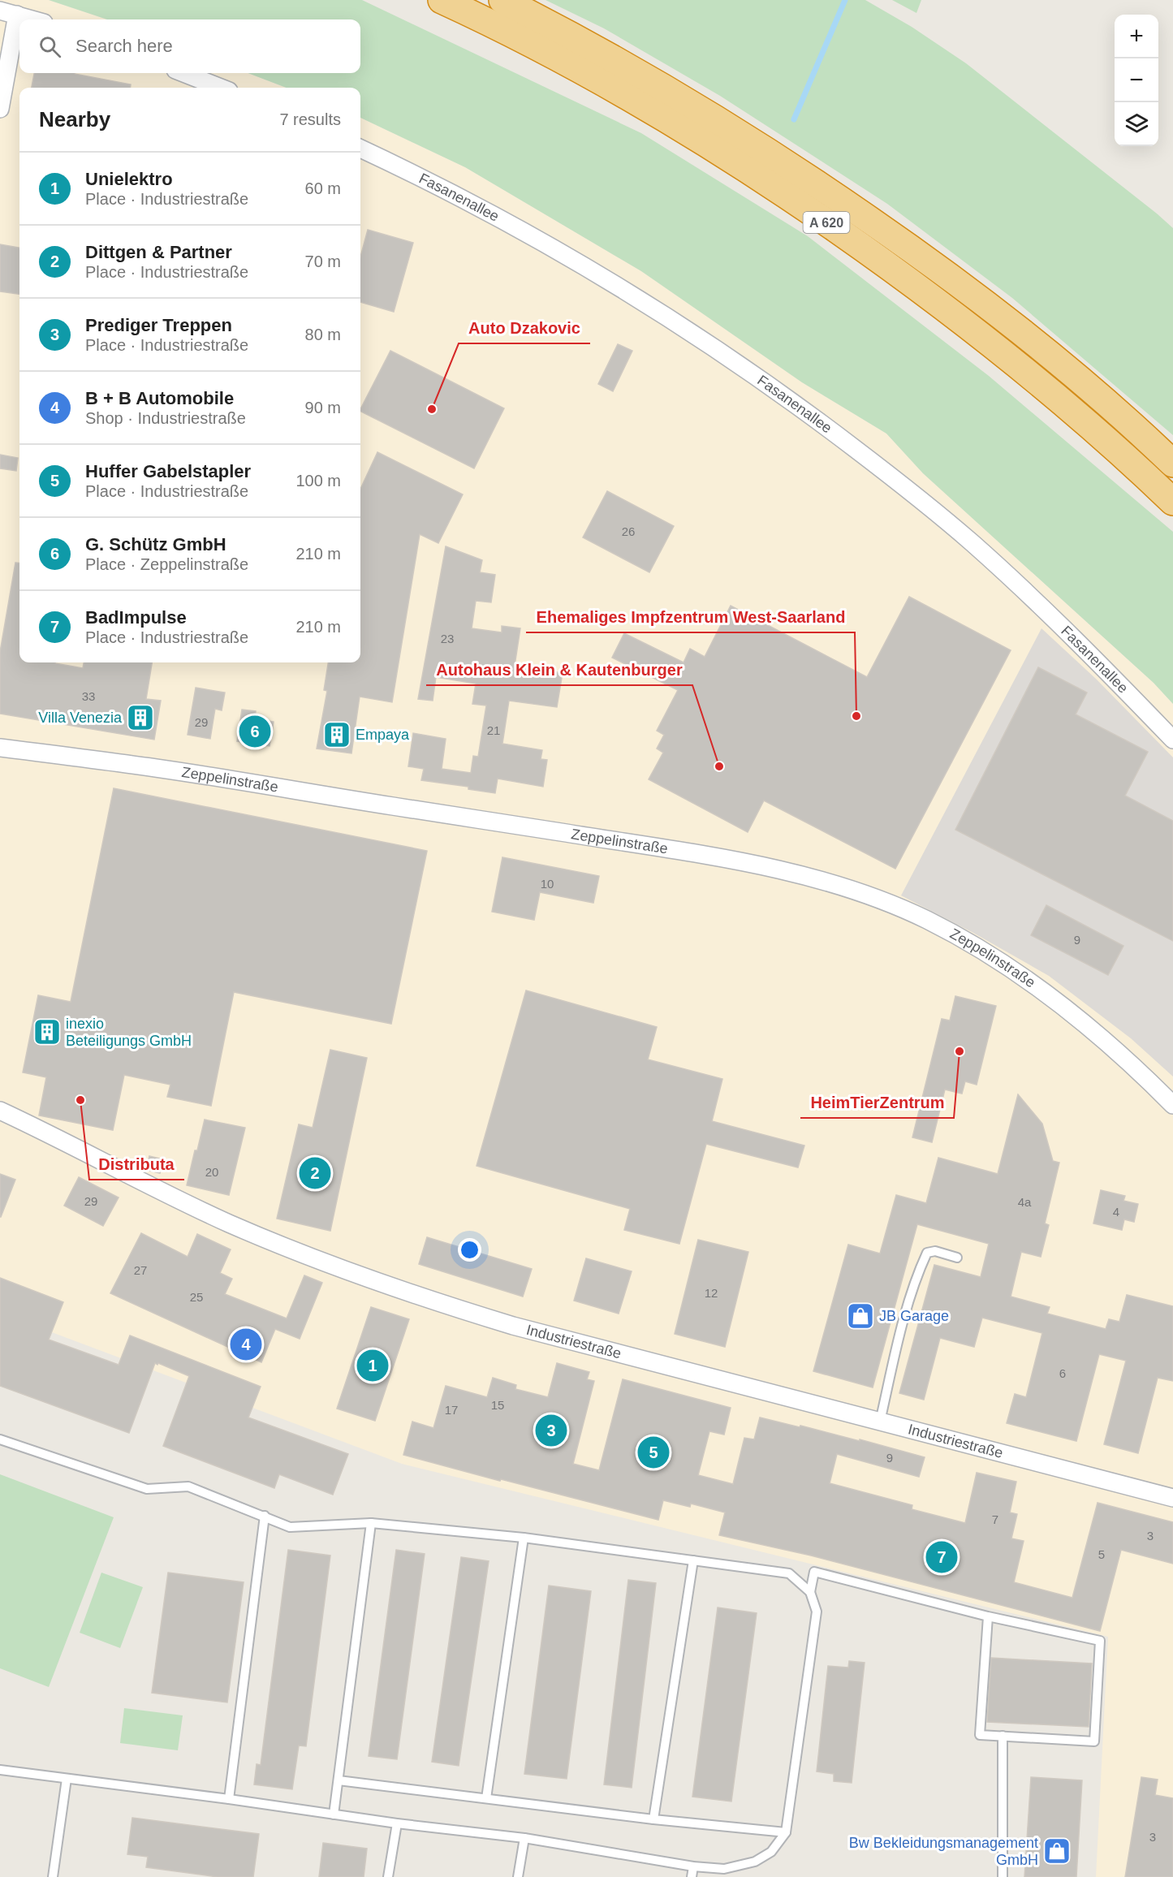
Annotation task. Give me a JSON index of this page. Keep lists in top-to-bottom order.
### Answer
{
  "streets": {
    "highway": ["A 620"],
    "street": ["Fasanenallee", "Zeppelinstraße", "Industriestraße"]
  },
  "places": {
    "other": [
      "Auto Dzakovic",
      "Ehemaliges Impfzentrum West-Saarland",
      "Autohaus Klein & Kautenburger",
      "HeimTierZentrum",
      "Distributa"
    ],
    "building": ["Villa Venezia", "Empaya", "inexio Beteiligungs GmbH"],
    "shop": ["JB Garage", "Bw Bekleidungsmanagement GmbH"]
  },
  "house_numbers": [
    "26",
    "23",
    "33",
    "29",
    "21",
    "10",
    "9",
    "20",
    "29",
    "4a",
    "4",
    "27",
    "12",
    "25",
    "6",
    "15",
    "17",
    "9",
    "7",
    "3",
    "5",
    "3"
  ],
  "page": {
    "map_buttons": ["+", "−"],
    "search": "Search here",
    "heading": ["Nearby", "7 results"],
    "list": [
      {
        "mark": "1",
        "name": "Unielektro",
        "note": "Place · Industriestraße",
        "value": "60 m"
      },
      {
        "mark": "2",
        "name": "Dittgen & Partner",
        "note": "Place · Industriestraße",
        "value": "70 m"
      },
      {
        "mark": "3",
        "name": "Prediger Treppen",
        "note": "Place · Industriestraße",
        "value": "80 m"
      },
      {
        "mark": "4",
        "name": "B + B Automobile",
        "note": "Shop · Industriestraße",
        "value": "90 m"
      },
      {
        "mark": "5",
        "name": "Huffer Gabelstapler",
        "note": "Place · Industriestraße",
        "value": "100 m"
      },
      {
        "mark": "6",
        "name": "G. Schütz GmbH",
        "note": "Place · Zeppelinstraße",
        "value": "210 m"
      },
      {
        "mark": "7",
        "name": "BadImpulse",
        "note": "Place · Industriestraße",
        "value": "210 m"
      }
    ],
    "pins": [
      "6",
      "2",
      "4",
      "1",
      "3",
      "5",
      "7"
    ]
  }
}
